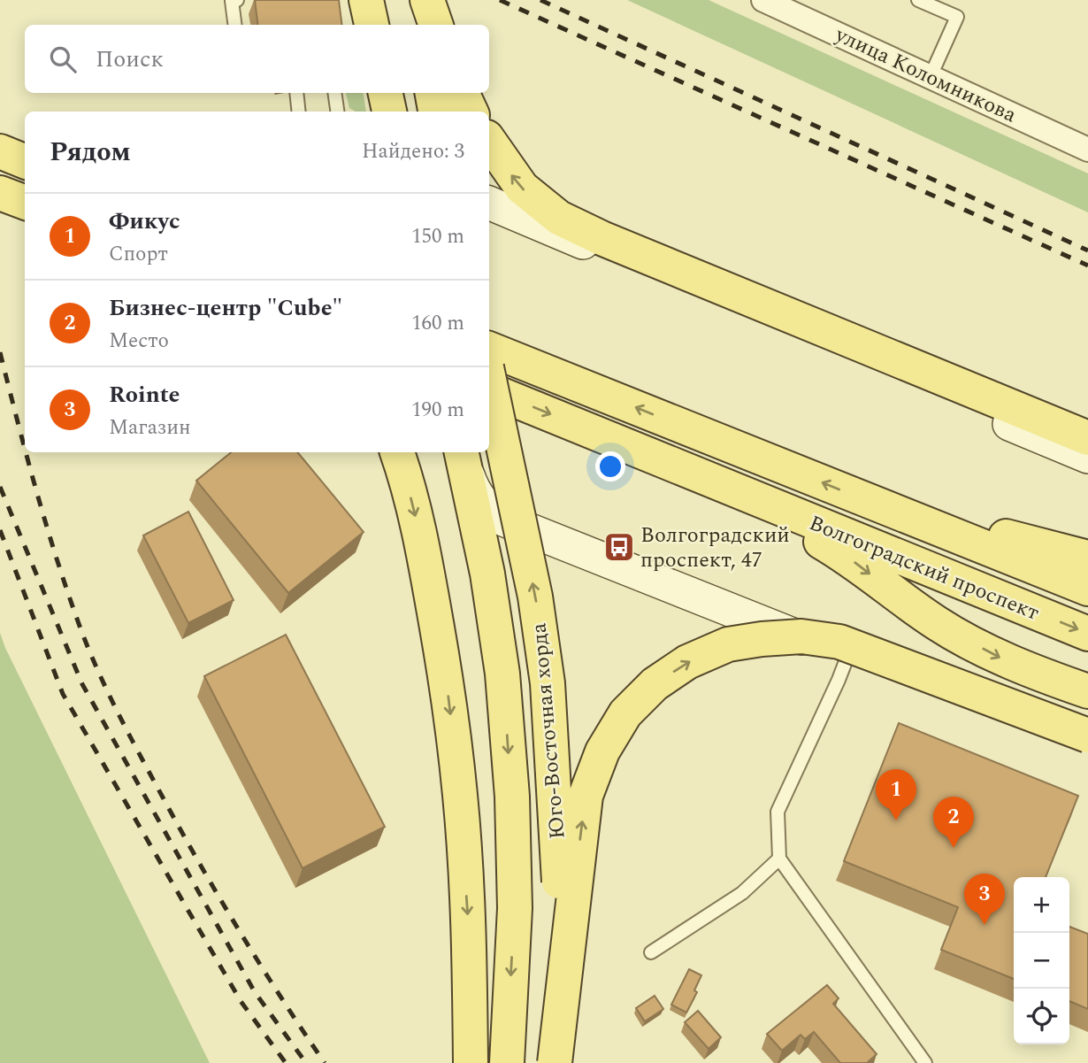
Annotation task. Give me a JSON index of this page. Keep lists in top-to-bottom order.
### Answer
{
  "streets": {
    "main road": ["Волгоградский проспект", "Юго-Восточная хорда"],
    "street": ["улица Коломникова"]
  },
  "places": {
    "bus stop": ["Волгоградский проспект, 47"]
  },
  "page": {
    "search": "Поиск",
    "heading": ["Рядом", "Найдено: 3"],
    "list": [
      {
        "mark": "1",
        "name": "Фикус",
        "note": "Спорт",
        "value": "150 m"
      },
      {
        "mark": "2",
        "name": "Бизнес-центр \"Cube\"",
        "note": "Место",
        "value": "160 m"
      },
      {
        "mark": "3",
        "name": "Rointe",
        "note": "Магазин",
        "value": "190 m"
      }
    ],
    "pins": ["1", "2", "3"],
    "map_buttons": ["+", "−"]
  }
}
